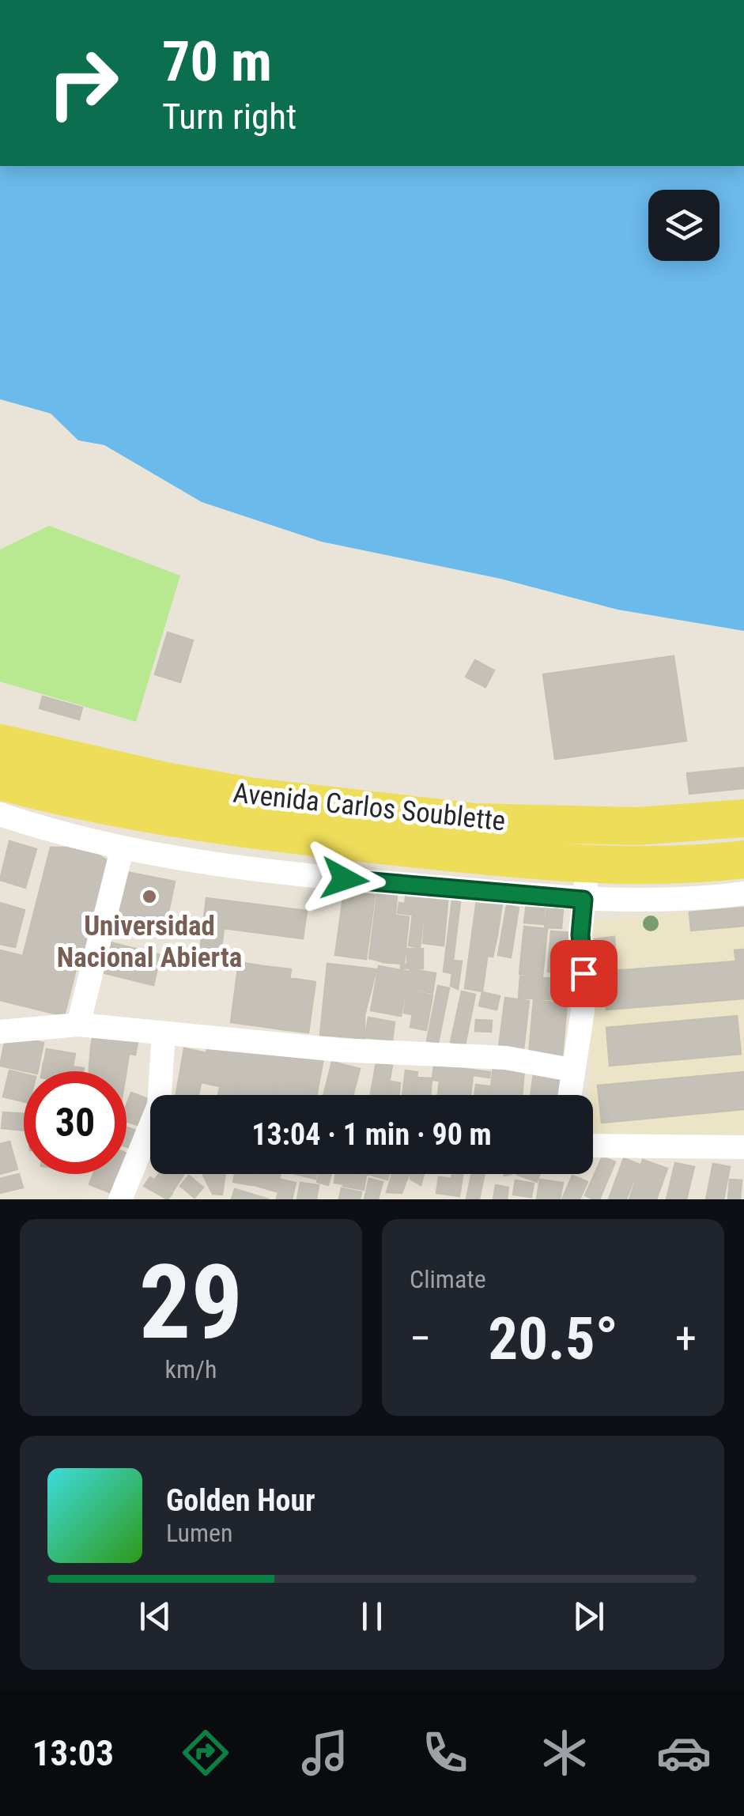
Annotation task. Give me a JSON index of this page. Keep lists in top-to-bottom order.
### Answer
{
  "streets": {
    "main road": ["Avenida Carlos Soublette"]
  },
  "places": ["Universidad Nacional Abierta"],
  "page": {
    "turn": ["70 m", "Turn right"],
    "limit": "30",
    "trip": "13:04 · 1 min · 90 m",
    "tile": [
      ["29", "km/h"],
      "Climate"
    ],
    "heat": ["−", "20.5°", "+"],
    "song": ["Golden Hour", "Lumen"],
    "tabs": "13:03"
  }
}
